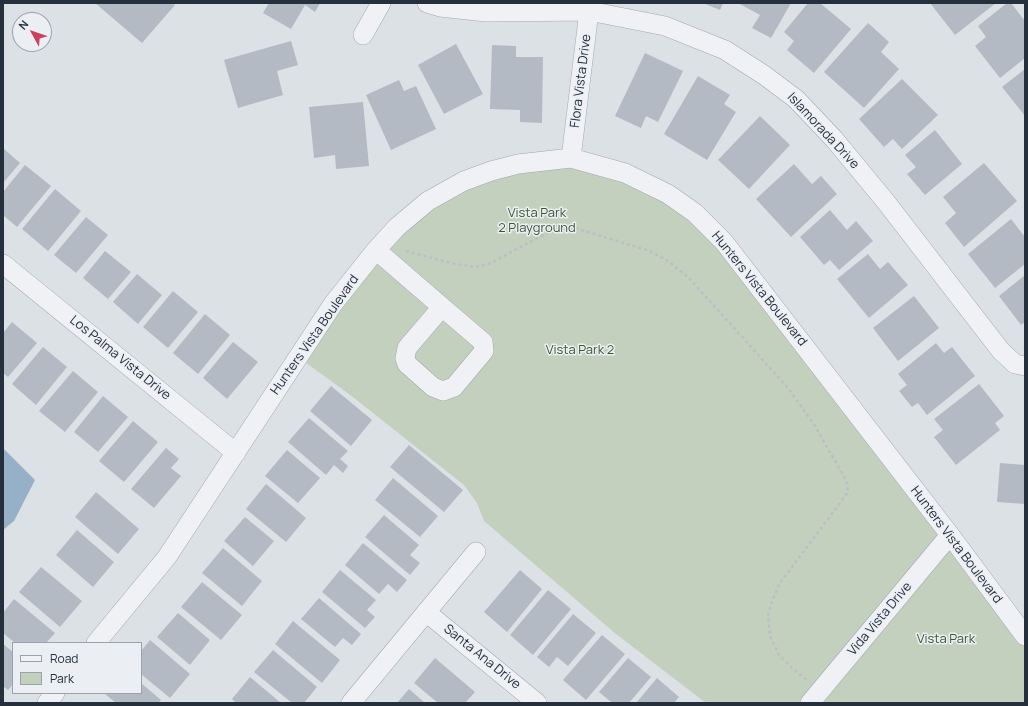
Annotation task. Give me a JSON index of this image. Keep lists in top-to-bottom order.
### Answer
{
  "streets": {
    "street": [
      "Flora Vista Drive",
      "Islamorada Drive",
      "Hunters Vista Boulevard",
      "Los Palma Vista Drive",
      "Vida Vista Drive",
      "Santa Ana Drive"
    ]
  },
  "crossings": [
    ["Flora Vista Drive", "Islamorada Drive"],
    ["Flora Vista Drive", "Hunters Vista Boulevard"],
    ["Hunters Vista Boulevard", "Los Palma Vista Drive"],
    ["Hunters Vista Boulevard", "Vida Vista Drive"]
  ],
  "parks": ["Vista Park 2 Playground", "Vista Park 2", "Vista Park"],
  "legend": ["Road", "Park"],
  "north": "top left"
}
